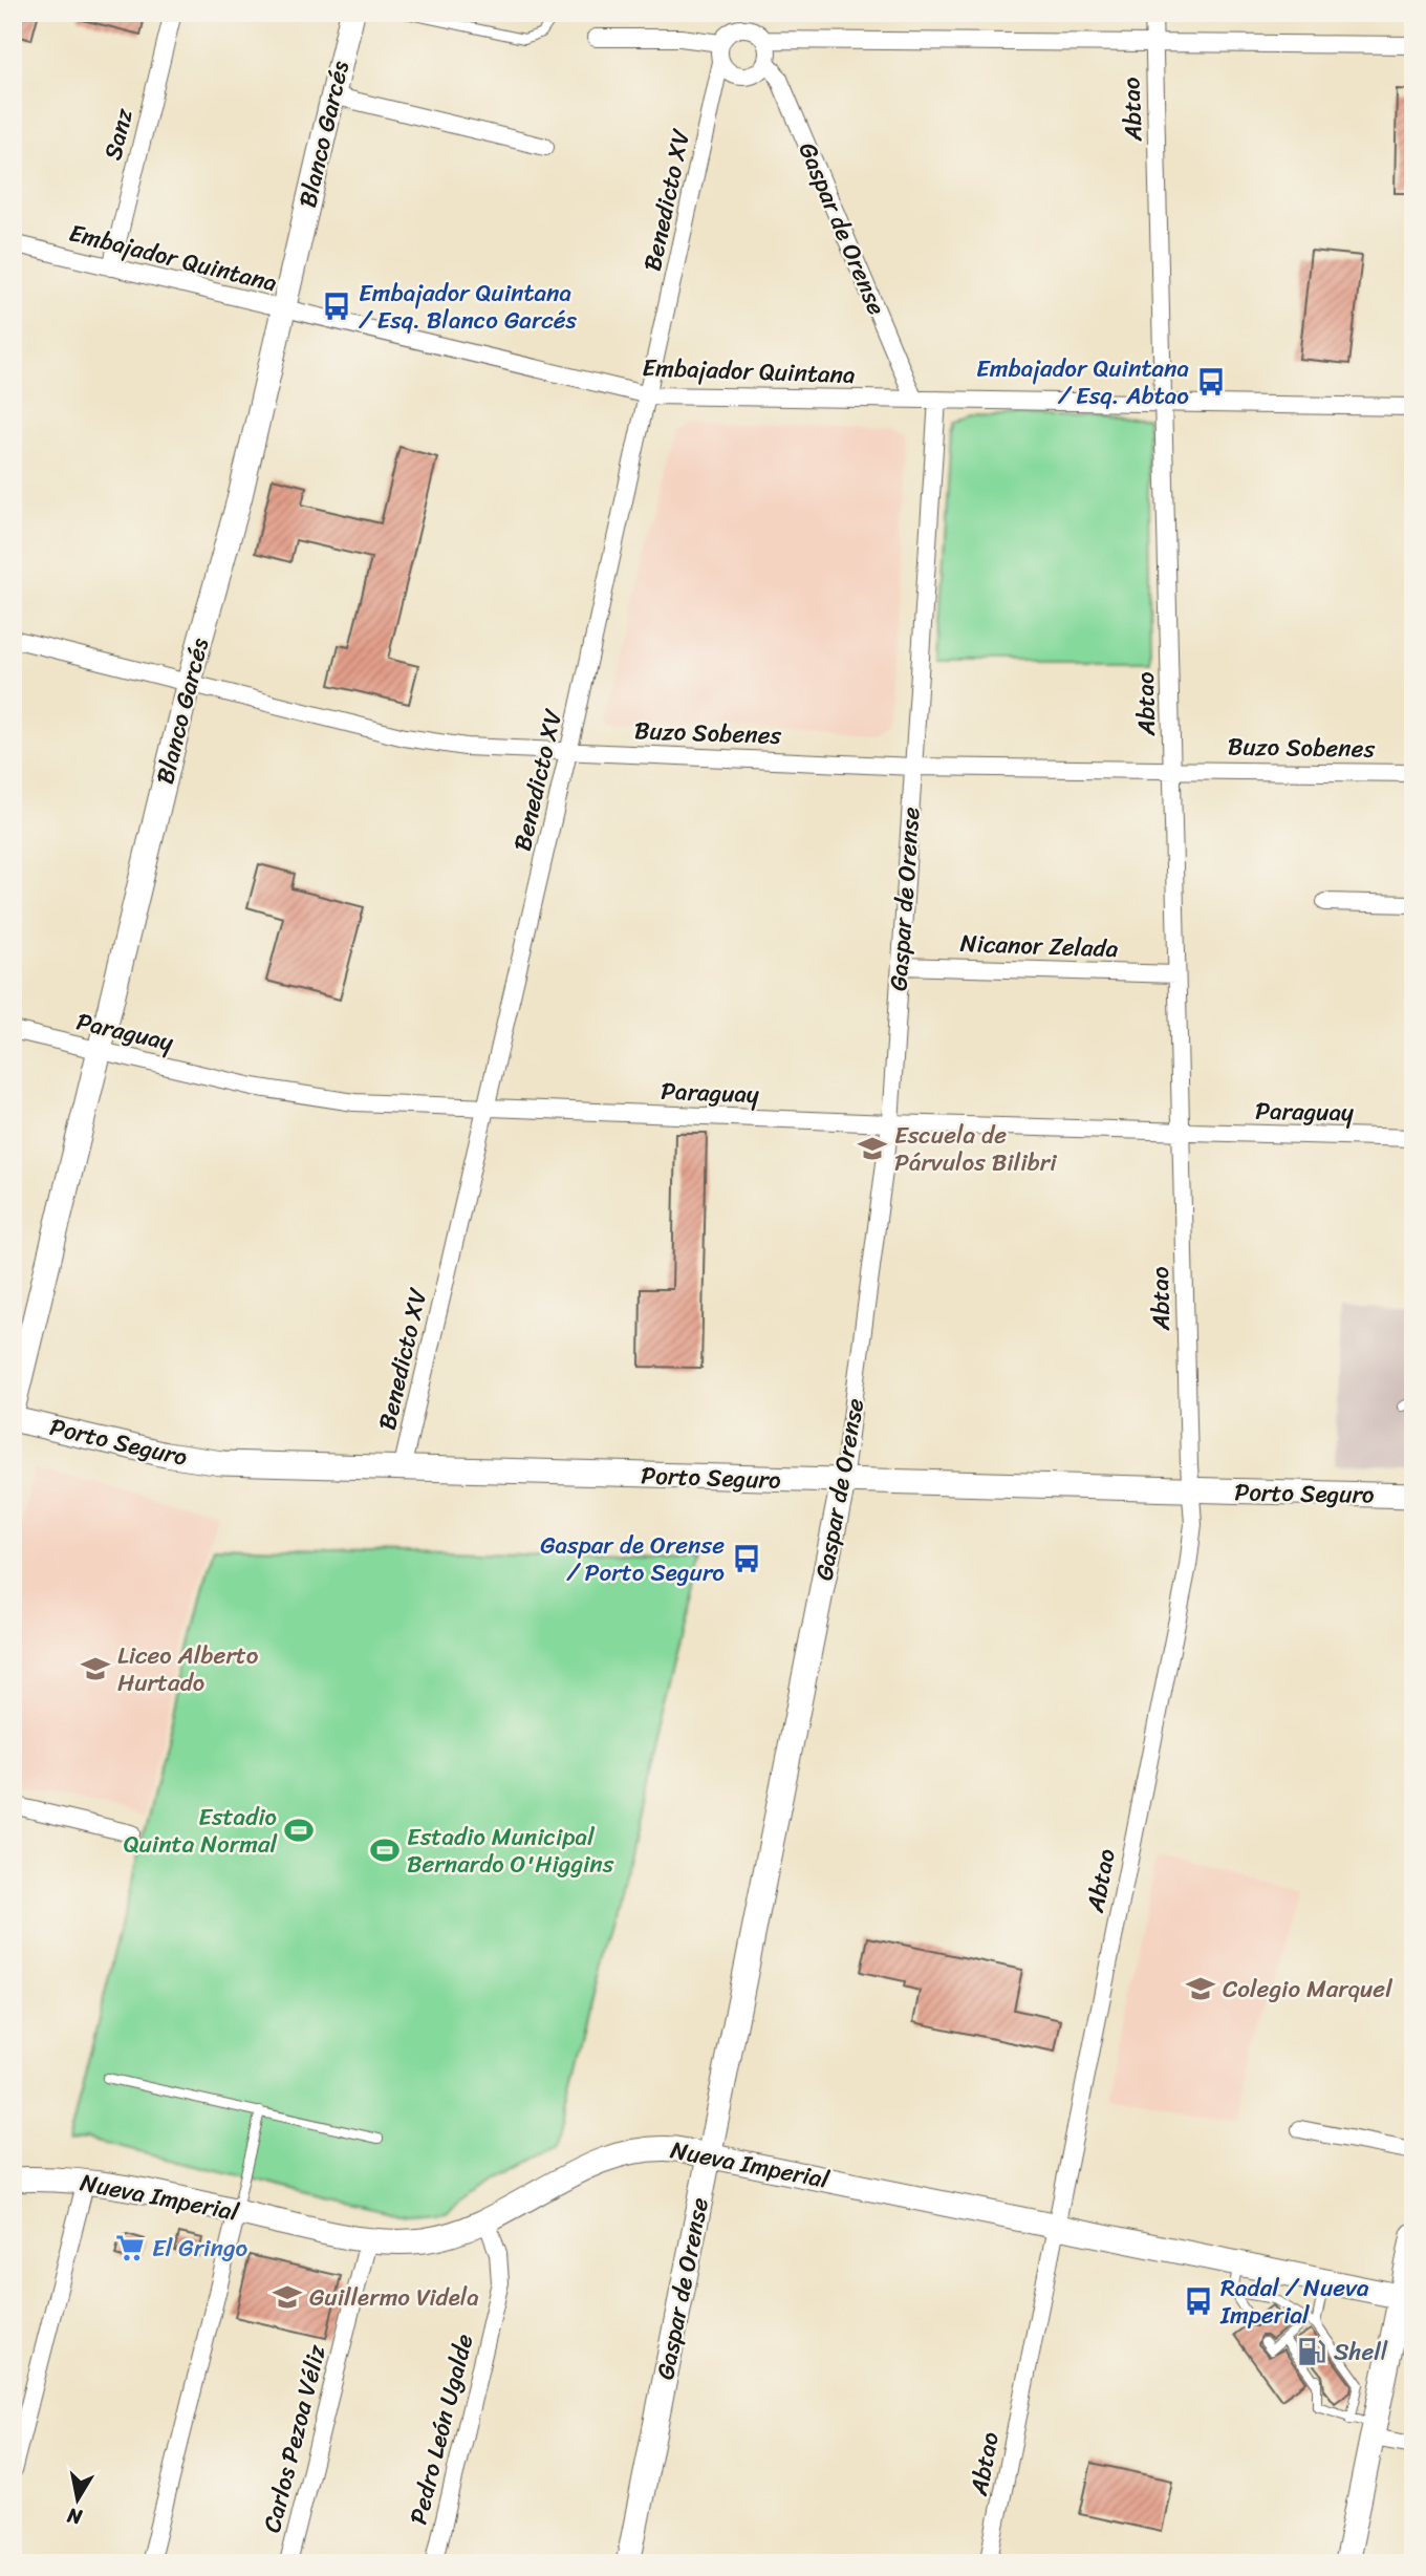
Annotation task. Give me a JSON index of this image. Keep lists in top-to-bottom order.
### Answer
{
  "streets": {
    "street": [
      "Abtao",
      "Sanz",
      "Blanco Garcés",
      "Benedicto XV",
      "Gaspar de Orense",
      "Embajador Quintana",
      "Buzo Sobenes",
      "Nicanor Zelada",
      "Paraguay",
      "Porto Seguro",
      "Nueva Imperial",
      "Pedro León Ugalde",
      "Carlos Pezoa Véliz"
    ]
  },
  "crossings": [
    ["Abtao", "Embajador Quintana"],
    ["Abtao", "Buzo Sobenes"],
    ["Abtao", "Nicanor Zelada"],
    ["Abtao", "Paraguay"],
    ["Abtao", "Porto Seguro"],
    ["Abtao", "Nueva Imperial"],
    ["Sanz", "Embajador Quintana"],
    ["Blanco Garcés", "Embajador Quintana"],
    ["Blanco Garcés", "Buzo Sobenes"],
    ["Blanco Garcés", "Paraguay"],
    ["Benedicto XV", "Gaspar de Orense"],
    ["Benedicto XV", "Embajador Quintana"],
    ["Benedicto XV", "Buzo Sobenes"],
    ["Benedicto XV", "Paraguay"],
    ["Benedicto XV", "Porto Seguro"],
    ["Gaspar de Orense", "Embajador Quintana"],
    ["Gaspar de Orense", "Buzo Sobenes"],
    ["Gaspar de Orense", "Nicanor Zelada"],
    ["Gaspar de Orense", "Paraguay"],
    ["Gaspar de Orense", "Porto Seguro"],
    ["Gaspar de Orense", "Nueva Imperial"],
    ["Nueva Imperial", "Pedro León Ugalde"],
    ["Nueva Imperial", "Carlos Pezoa Véliz"]
  ],
  "places": {
    "bus stop": [
      "Embajador Quintana / Esq. Blanco Garcés",
      "Embajador Quintana / Esq. Abtao",
      "Gaspar de Orense / Porto Seguro",
      "Radal / Nueva Imperial"
    ],
    "school or university": [
      "Escuela de Párvulos Bilibri",
      "Liceo Alberto Hurtado",
      "Colegio Marquel",
      "Guillermo Videla"
    ],
    "sports": ["Estadio Quinta Normal", "Estadio Municipal Bernardo O'Higgins"],
    "supermarket": ["El Gringo"],
    "fuel station": ["Shell"]
  },
  "north": "bottom"
}
